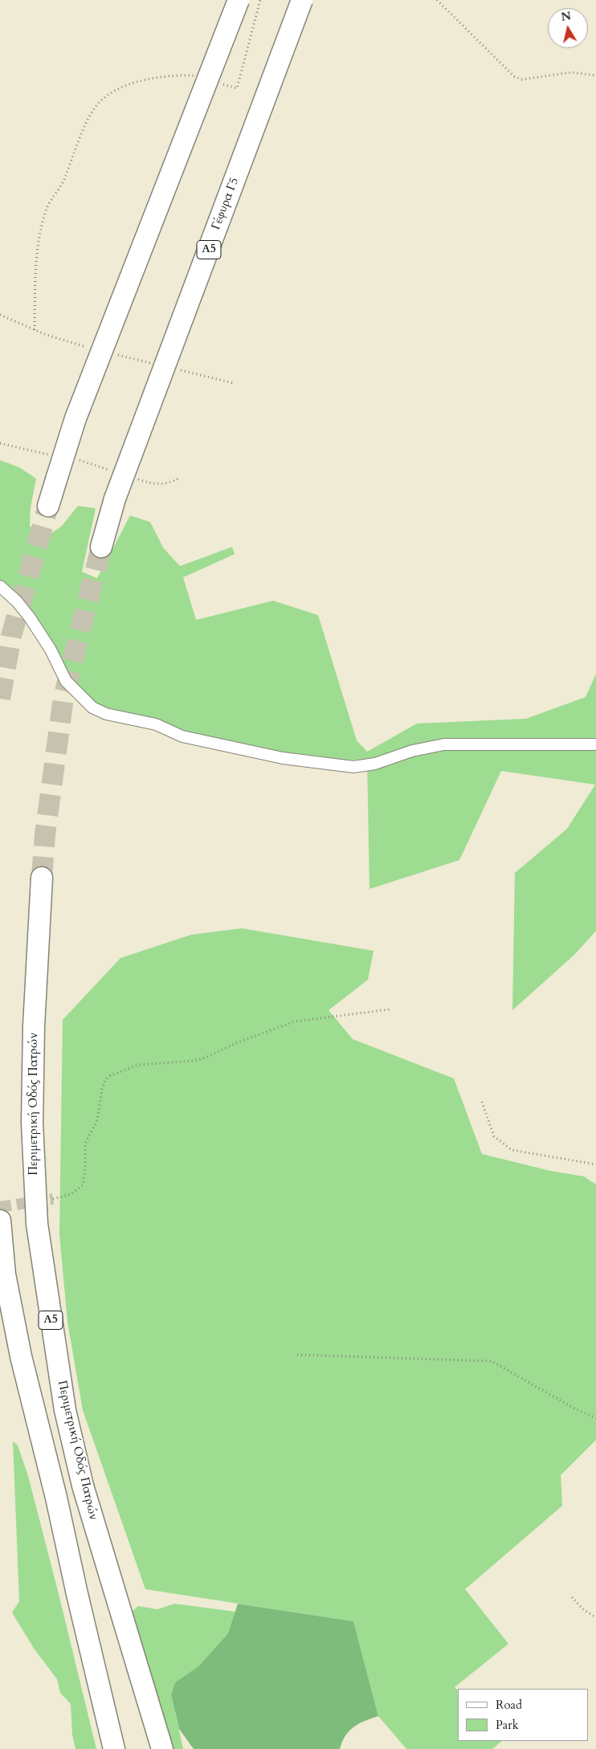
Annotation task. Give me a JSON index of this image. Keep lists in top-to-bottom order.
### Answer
{
  "streets": {
    "highway": ["Γέφυρα Γ5", "Α5", "Περιμετρική Οδός Πατρών"]
  },
  "legend": ["Road", "Park"],
  "north": "top"
}
